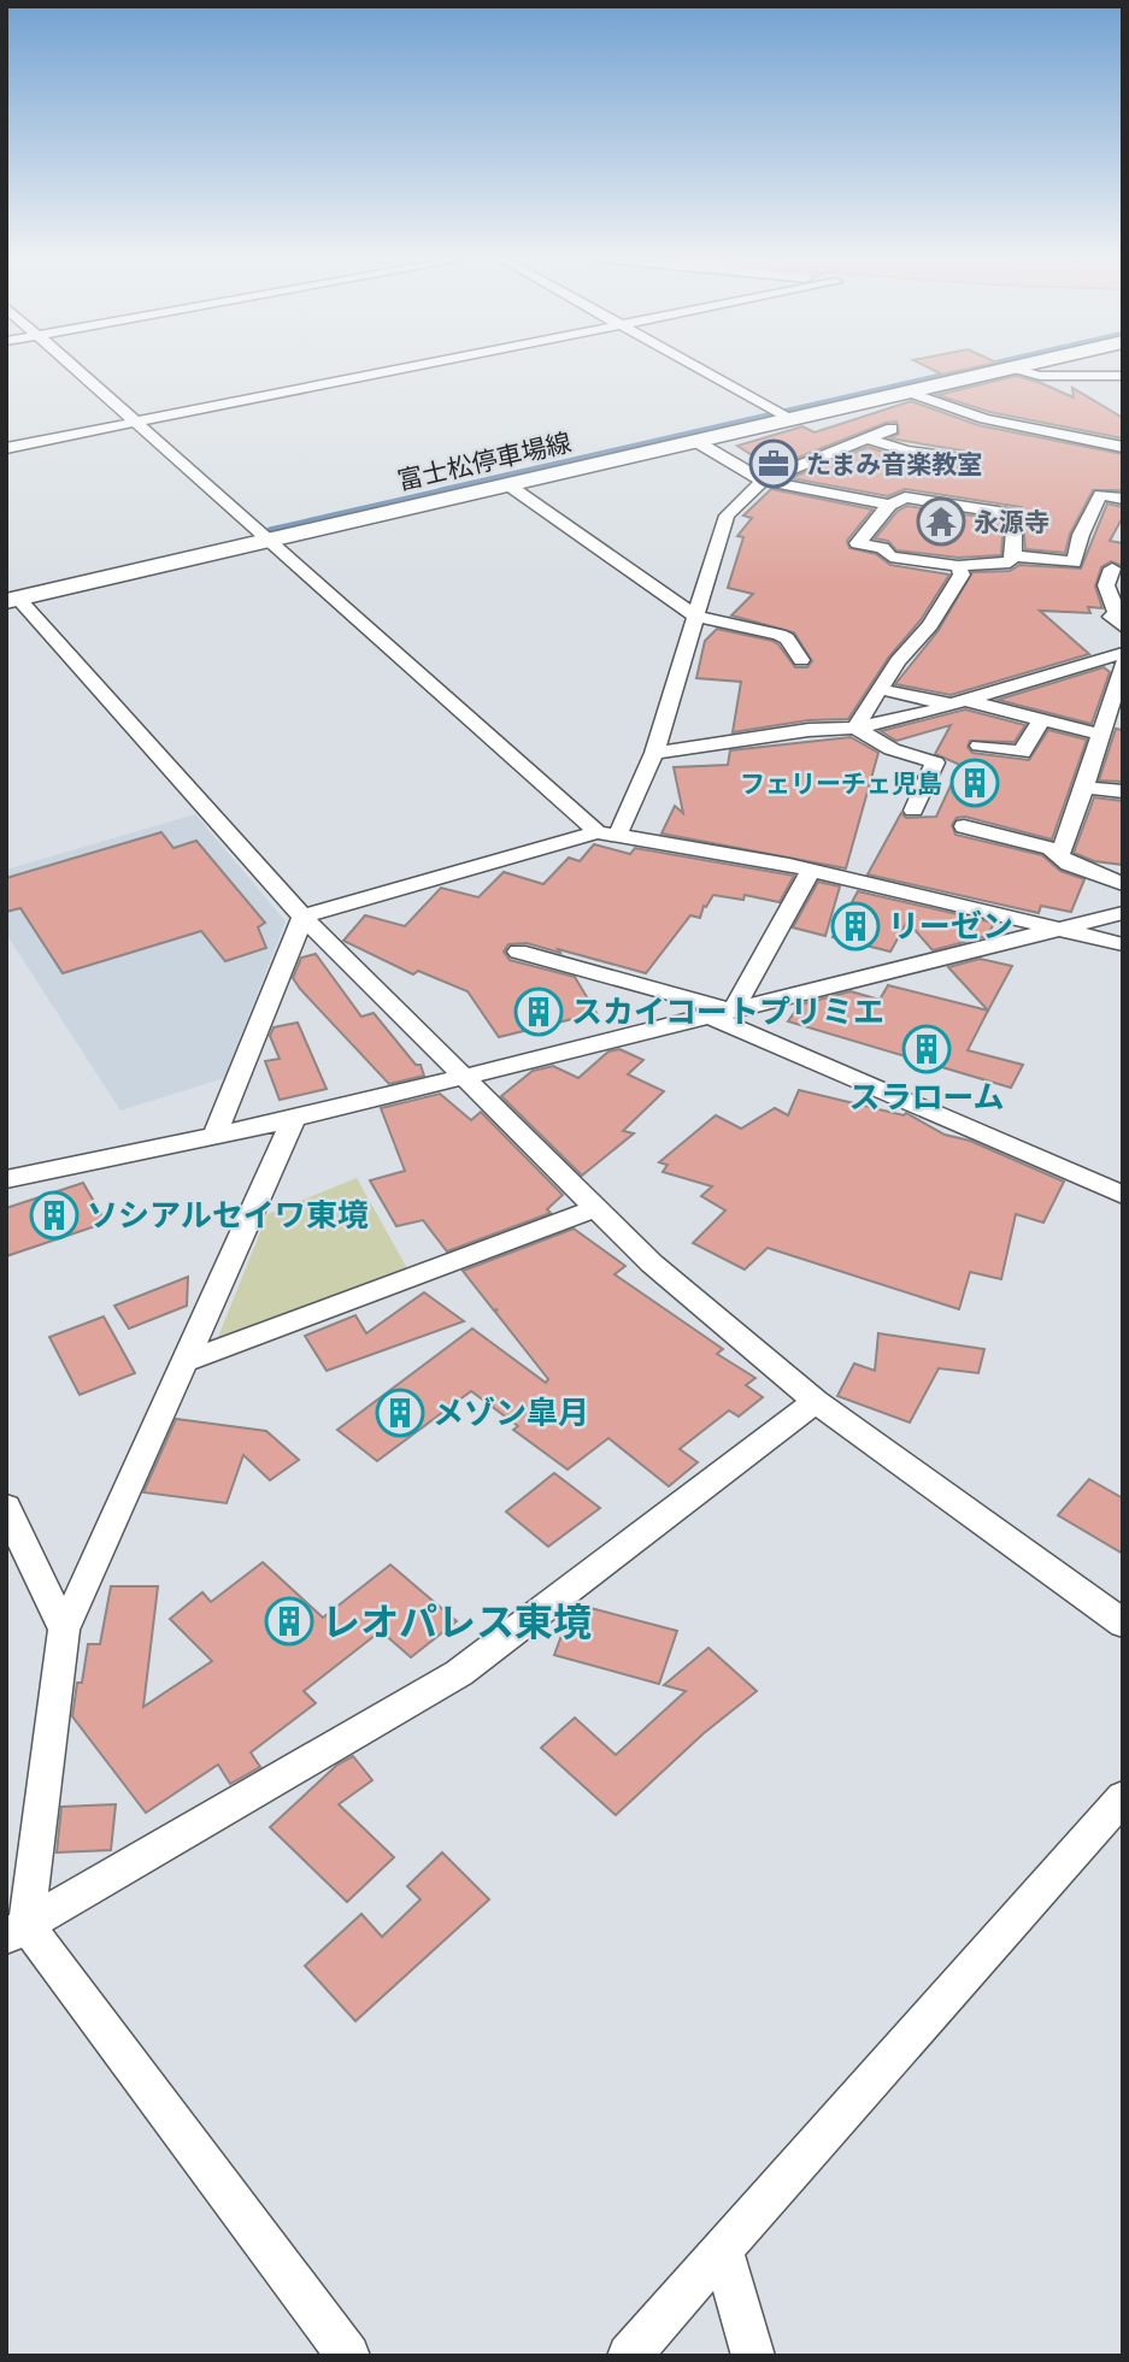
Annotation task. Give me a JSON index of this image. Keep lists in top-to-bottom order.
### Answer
{
  "streets": {
    "main road": ["富士松停車場線"]
  },
  "places": {
    "office": ["たまみ音楽教室"],
    "temple": ["永源寺"],
    "building": [
      "フェリーチェ児島",
      "リーゼン",
      "スカイコートプリミエ",
      "スラローム",
      "ソシアルセイワ東境",
      "メゾン皐月",
      "レオパレス東境"
    ]
  }
}
